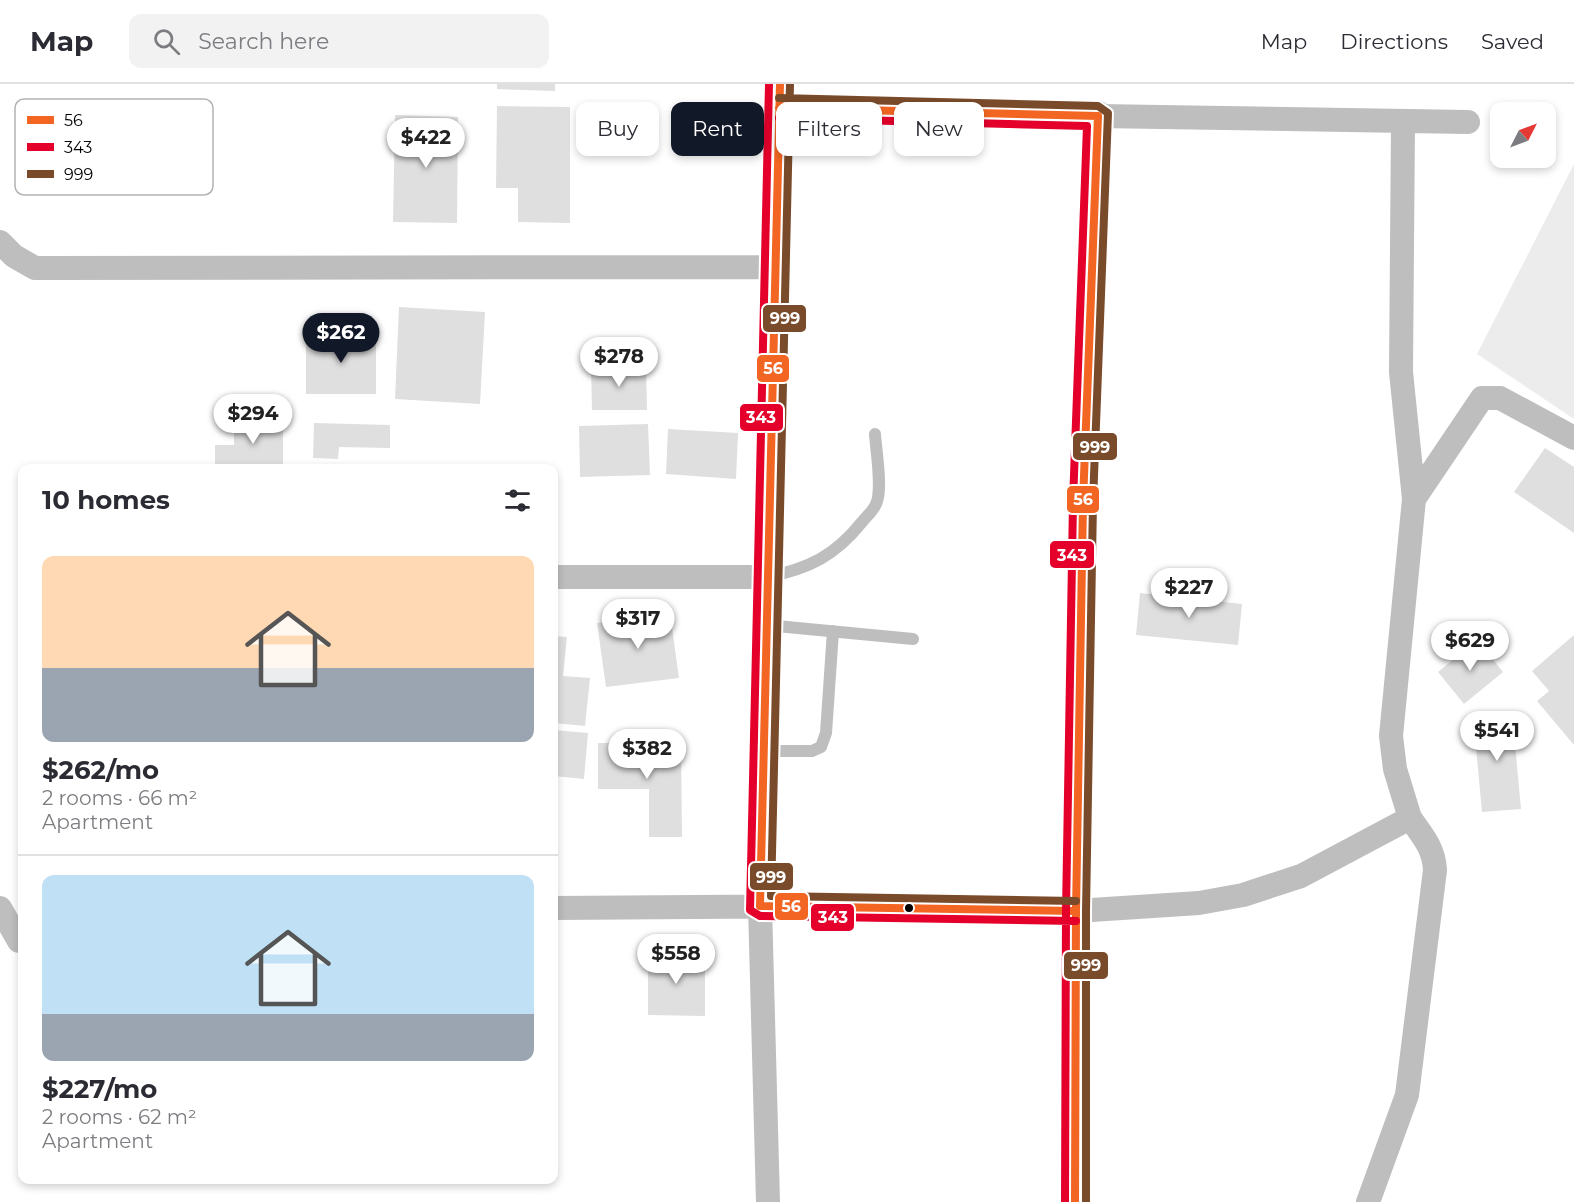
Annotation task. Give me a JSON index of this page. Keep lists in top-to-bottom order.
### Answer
{
  "lines": ["transit line 56", "transit line 343", "transit line 999"],
  "legend": ["56", "343", "999"],
  "north": "top right",
  "page": {
    "header": "Map",
    "search": "Search here",
    "nav": ["Map", "Directions", "Saved"],
    "chip": [
      "Buy",
      "Rent",
      "Filters",
      "New"
    ],
    "price": [
      "$422",
      "$262",
      "$278",
      "$294",
      "$227",
      "$317",
      "$629",
      "$541",
      "$382",
      "$558"
    ],
    "heading": "10 homes",
    "list": [
      {
        "name": "$262/mo",
        "note": "2 rooms · 66 m² · Apartment"
      },
      {
        "name": "$227/mo",
        "note": "2 rooms · 62 m² · Apartment"
      }
    ]
  }
}
